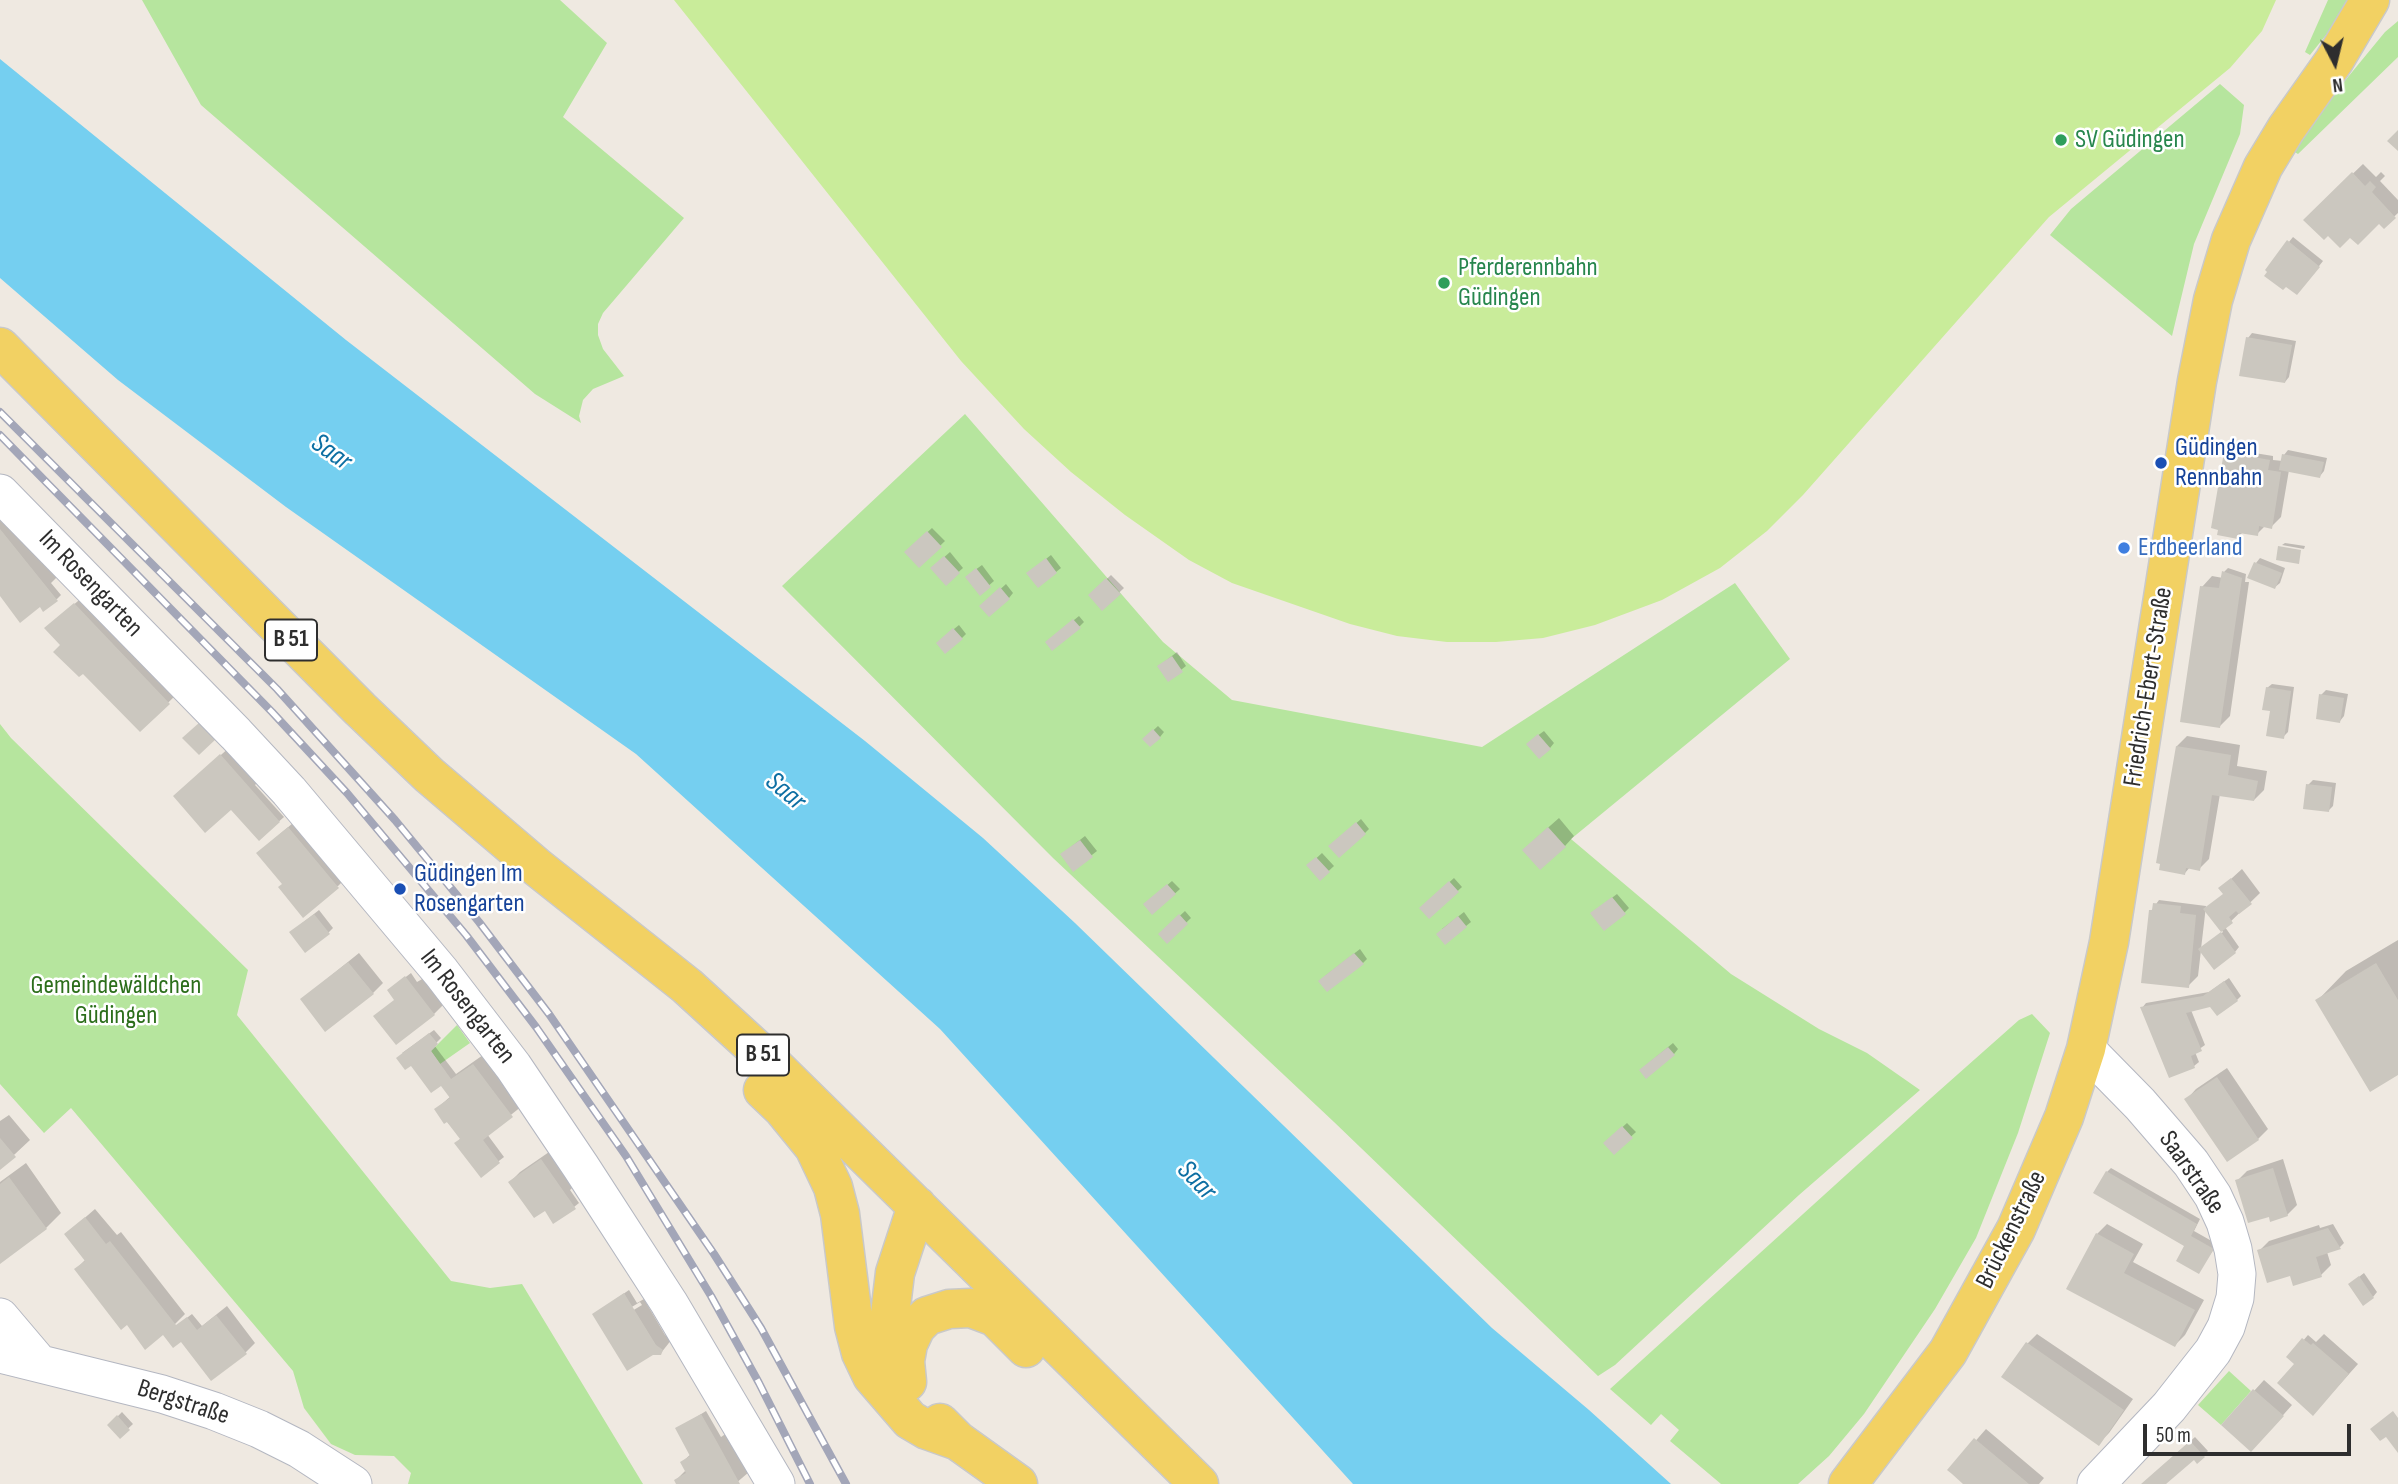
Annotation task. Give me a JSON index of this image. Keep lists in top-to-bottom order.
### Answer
{
  "streets": {
    "main road": ["B 51", "Friedrich-Ebert-Straße", "Brückenstraße"],
    "street": ["Im Rosengarten", "Saarstraße", "Bergstraße"]
  },
  "crossings": [
    ["Friedrich-Ebert-Straße", "Saarstraße"],
    ["Friedrich-Ebert-Straße", "Brückenstraße"],
    ["Saarstraße", "Brückenstraße"]
  ],
  "water": ["Saar"],
  "parks": ["Gemeindewäldchen Güdingen"],
  "places": [
    "SV Güdingen",
    "Pferderennbahn Güdingen",
    "Güdingen Rennbahn",
    "Erdbeerland",
    "Güdingen Im Rosengarten"
  ],
  "scale_bar": "50 m",
  "north": "bottom"
}
